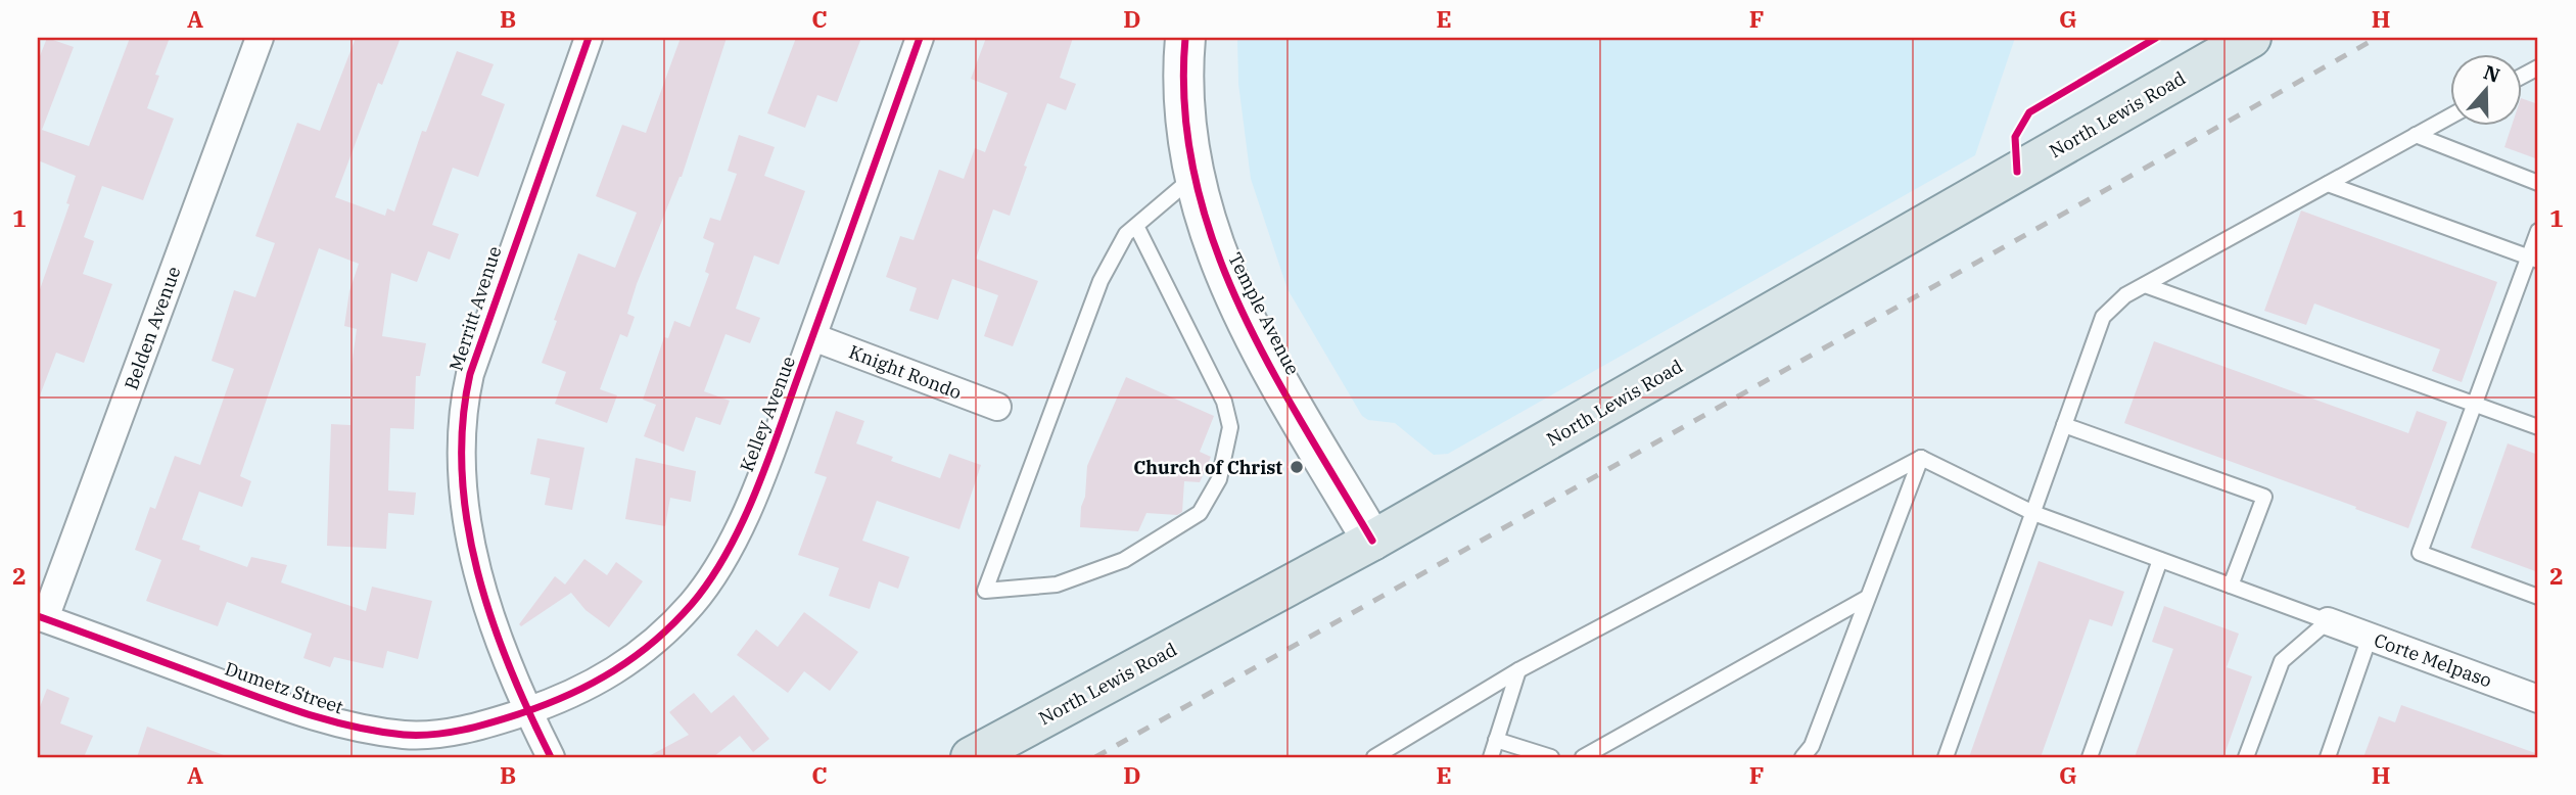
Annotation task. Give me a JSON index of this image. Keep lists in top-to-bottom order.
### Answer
{
  "streets": {
    "main road": ["North Lewis Road", "Temple Avenue"],
    "street": [
      "Merritt Avenue",
      "Belden Avenue",
      "Knight Rondo",
      "Kelley Avenue",
      "Corte Melpaso",
      "Dumetz Street"
    ]
  },
  "crossings": [
    ["North Lewis Road", "Temple Avenue"],
    ["Merritt Avenue", "Kelley Avenue"],
    ["Merritt Avenue", "Dumetz Street"],
    ["Belden Avenue", "Dumetz Street"],
    ["Knight Rondo", "Kelley Avenue"],
    ["Kelley Avenue", "Dumetz Street"]
  ],
  "places": ["Church of Christ"],
  "north": "top",
  "grid": {
    "columns": [
      "A",
      "B",
      "C",
      "D",
      "E",
      "F",
      "G",
      "H"
    ],
    "rows": ["1", "2"]
  }
}
